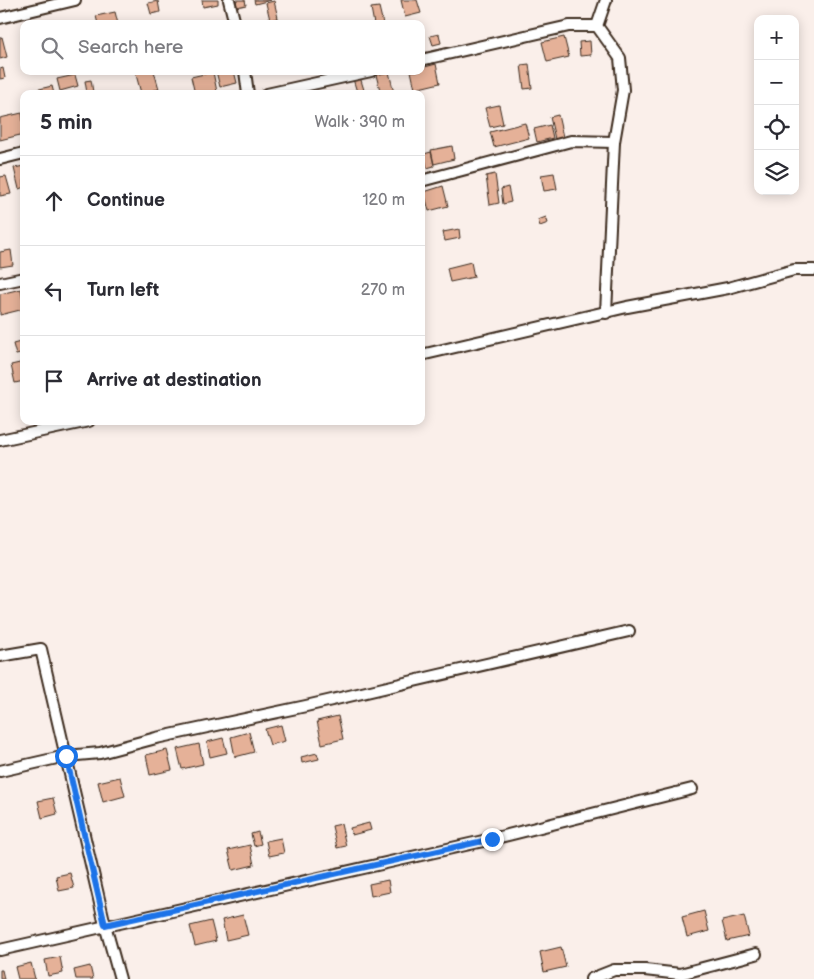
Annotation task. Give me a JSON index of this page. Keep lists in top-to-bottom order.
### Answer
{
  "page": {
    "map_buttons": ["+", "−"],
    "search": "Search here",
    "heading": ["5 min", "Walk · 390 m"],
    "list": [
      ["Continue", "120 m"],
      ["Turn left", "270 m"],
      "Arrive at destination"
    ]
  }
}
